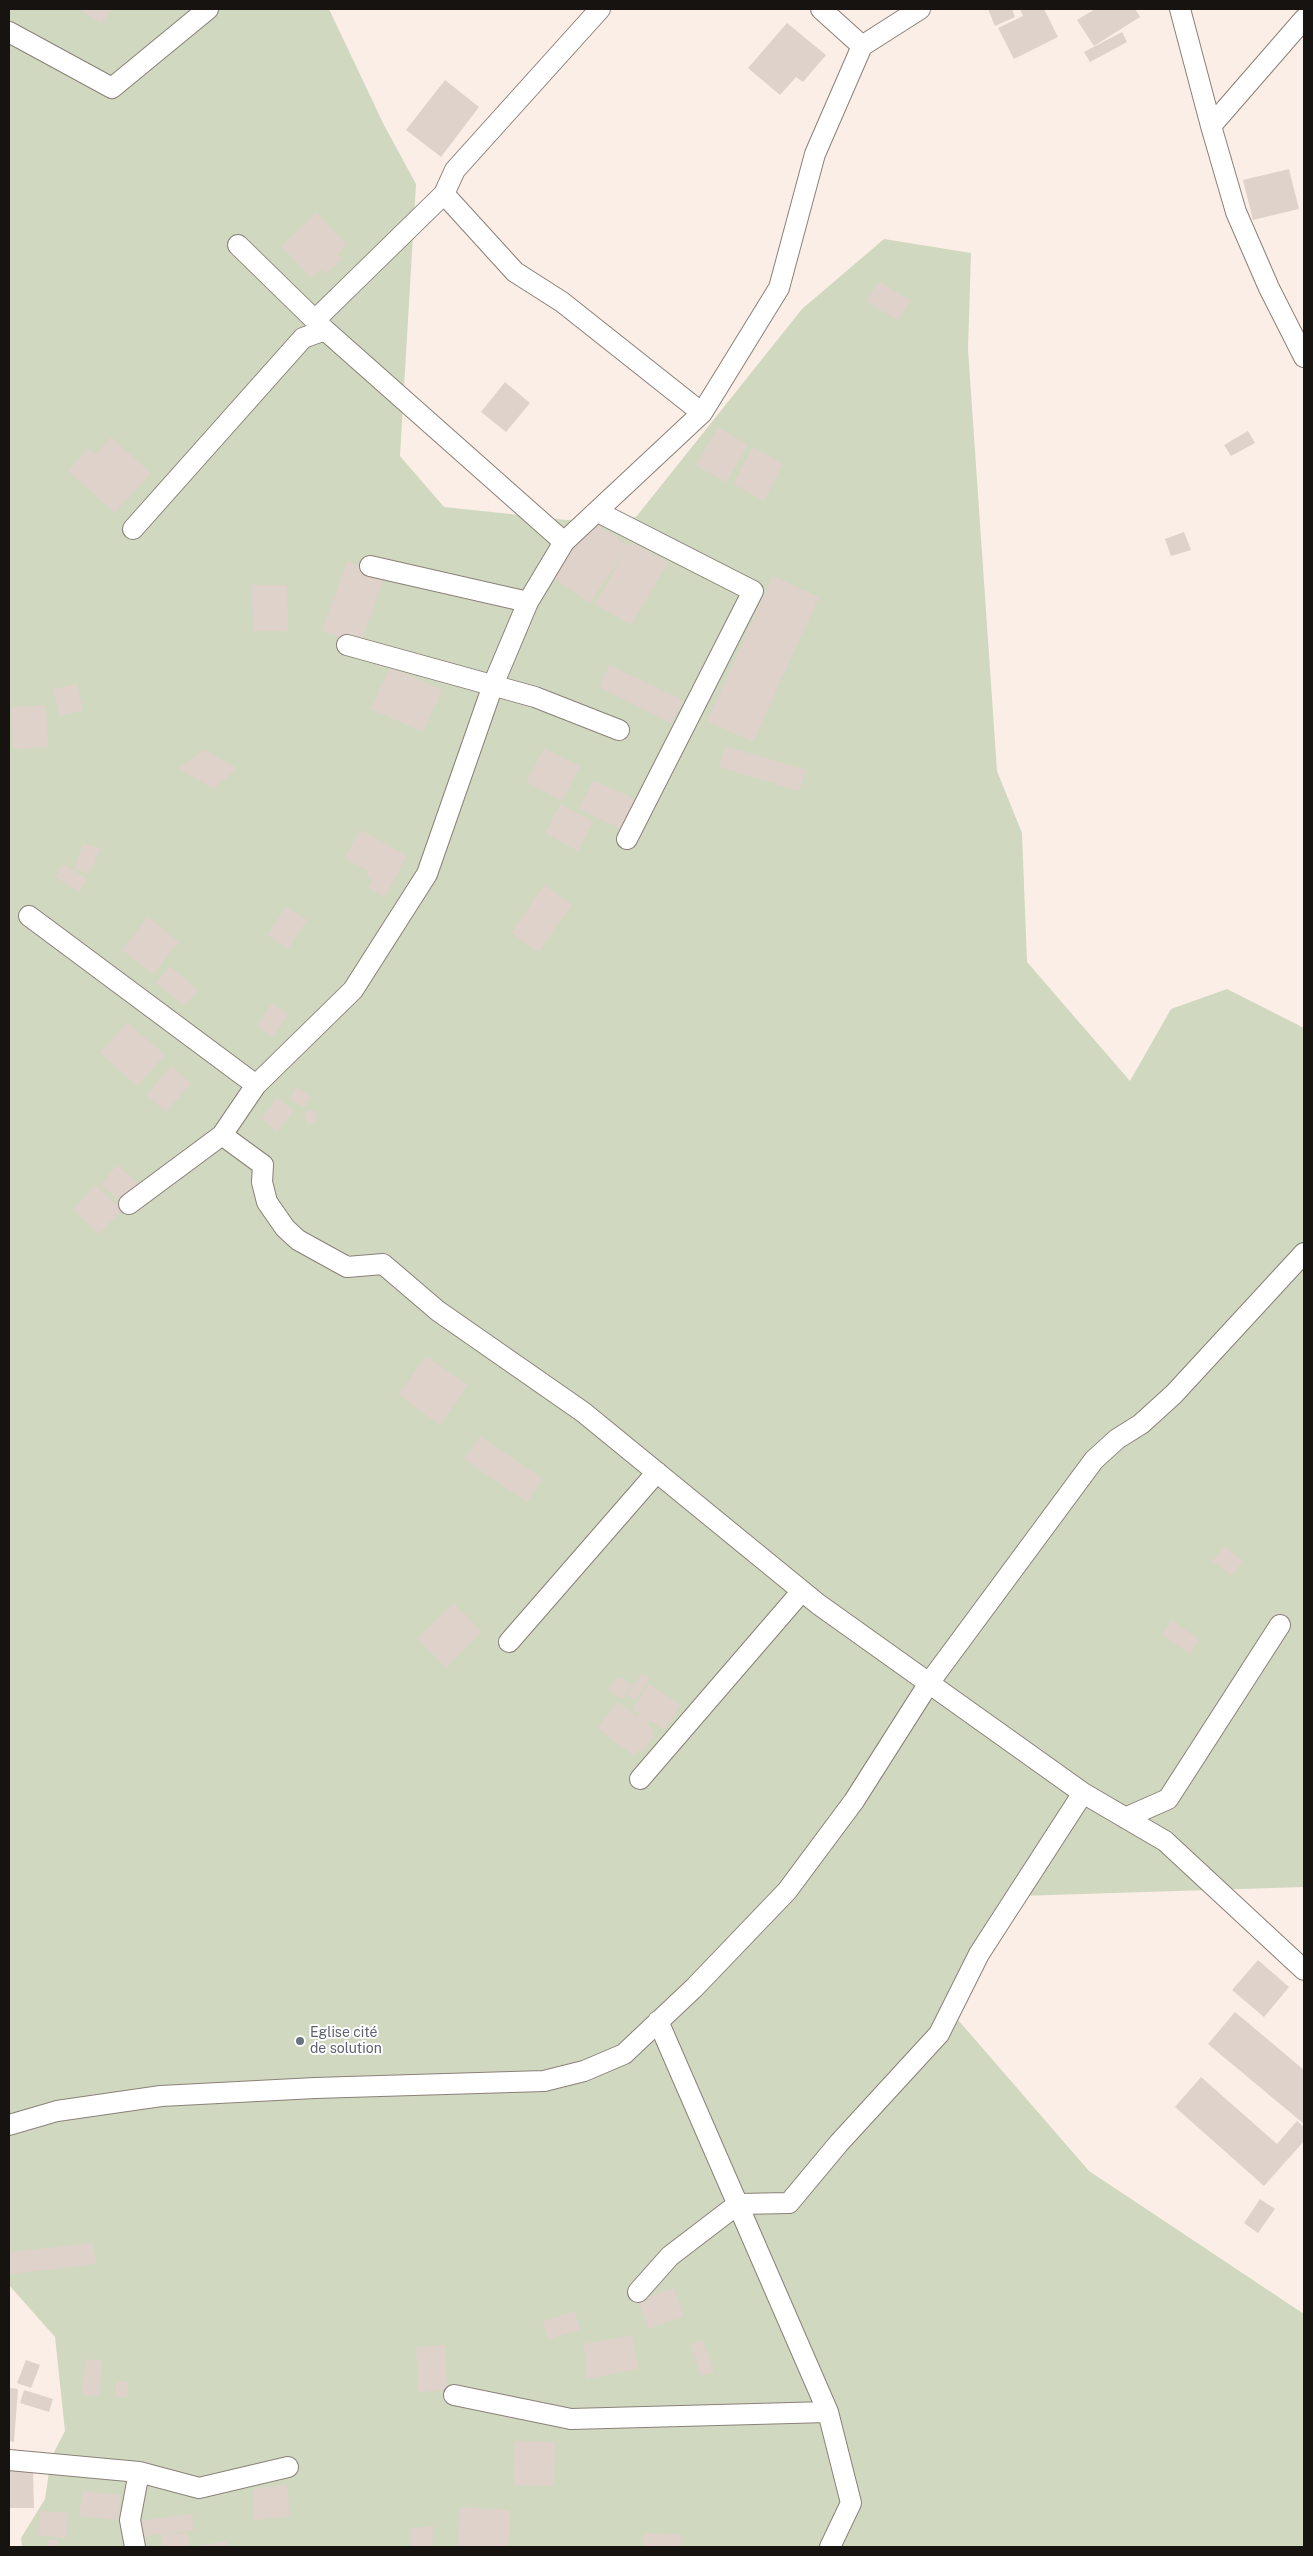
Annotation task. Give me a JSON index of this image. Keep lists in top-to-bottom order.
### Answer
{
  "places": ["Eglise cité de solution"]
}
